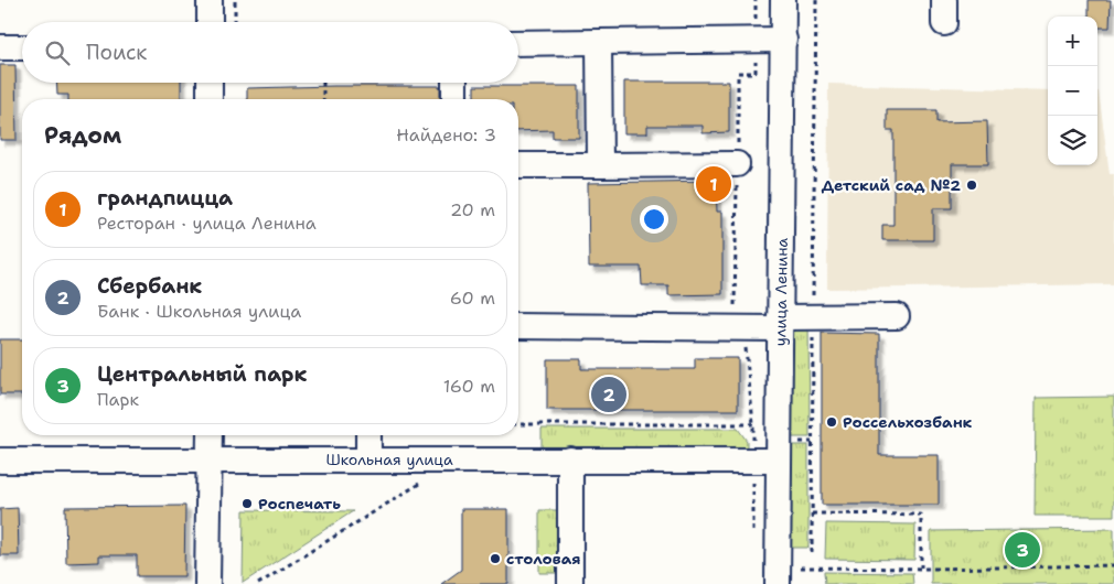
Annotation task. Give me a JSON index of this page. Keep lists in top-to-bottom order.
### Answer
{
  "streets": {
    "street": ["улица Ленина", "Школьная улица"]
  },
  "crossings": [
    ["улица Ленина", "Школьная улица"]
  ],
  "places": [
    "Детский сад №2",
    "Россельхозбанк",
    "Роспечать",
    "столовая"
  ],
  "page": {
    "map_buttons": ["+", "−"],
    "search": "Поиск",
    "heading": ["Рядом", "Найдено: 3"],
    "pins": ["1", "2", "3"],
    "list": [
      {
        "mark": "1",
        "name": "грандпицца",
        "note": "Ресторан · улица Ленина",
        "value": "20 m"
      },
      {
        "mark": "2",
        "name": "Сбербанк",
        "note": "Банк · Школьная улица",
        "value": "60 m"
      },
      {
        "mark": "3",
        "name": "Центральный парк",
        "note": "Парк",
        "value": "160 m"
      }
    ]
  }
}
